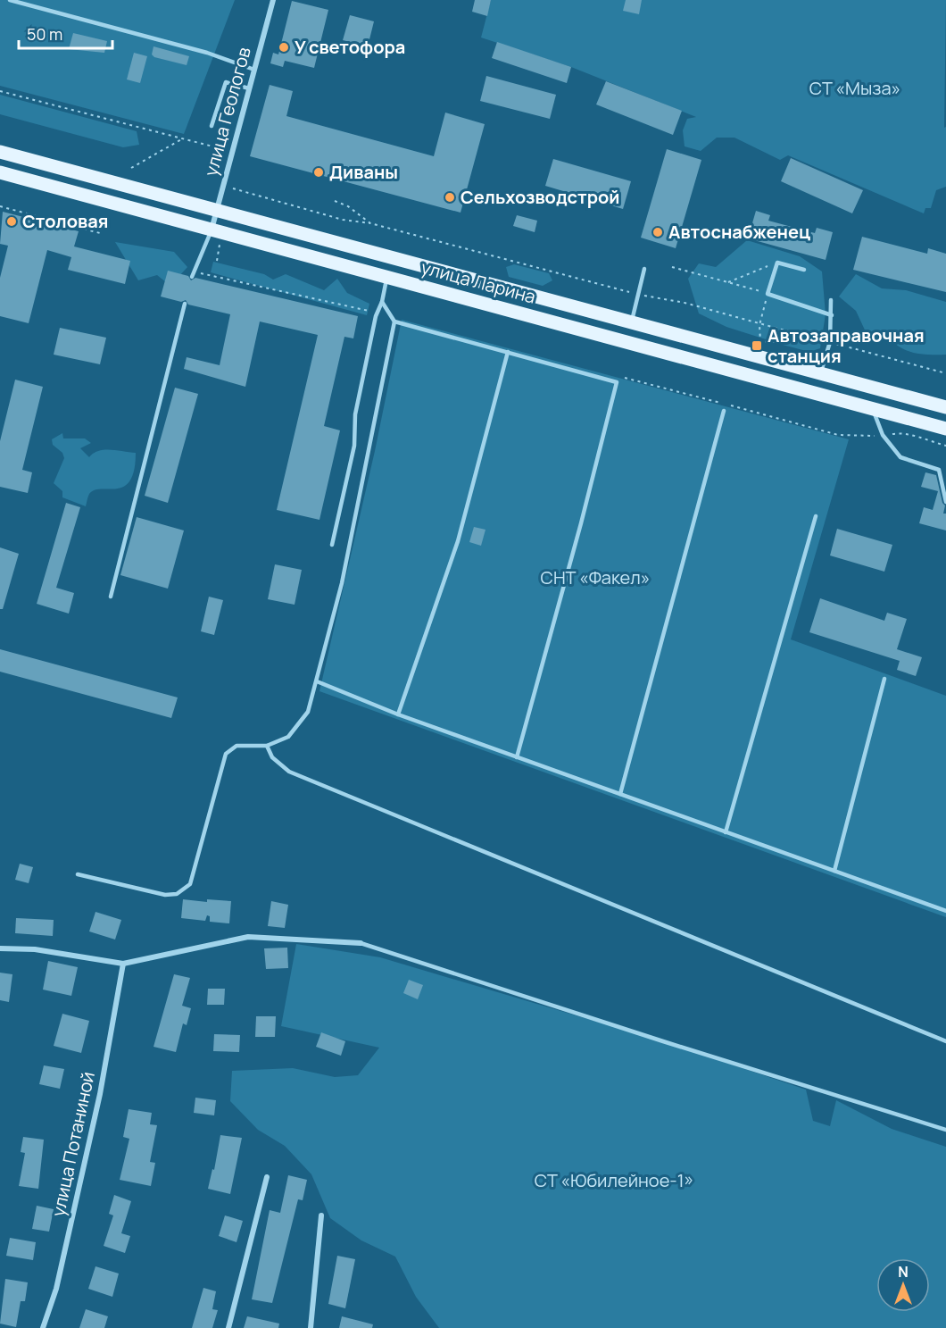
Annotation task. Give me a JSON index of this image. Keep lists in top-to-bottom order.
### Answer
{
  "streets": {
    "main road": ["улица Ларина"],
    "street": ["улица Геологов", "улица Потаниной"]
  },
  "crossings": [
    ["улица Геологов", "улица Ларина"]
  ],
  "parks": ["СТ «Мыза»", "СНТ «Факел»", "СТ «Юбилейное-1»"],
  "places": {
    "other": [
      "У светофора",
      "Диваны",
      "Сельхозводстрой",
      "Столовая",
      "Автоснабженец"
    ],
    "transit": ["Автозаправочная станция"]
  },
  "scale_bar": "50 m",
  "north": "top"
}
